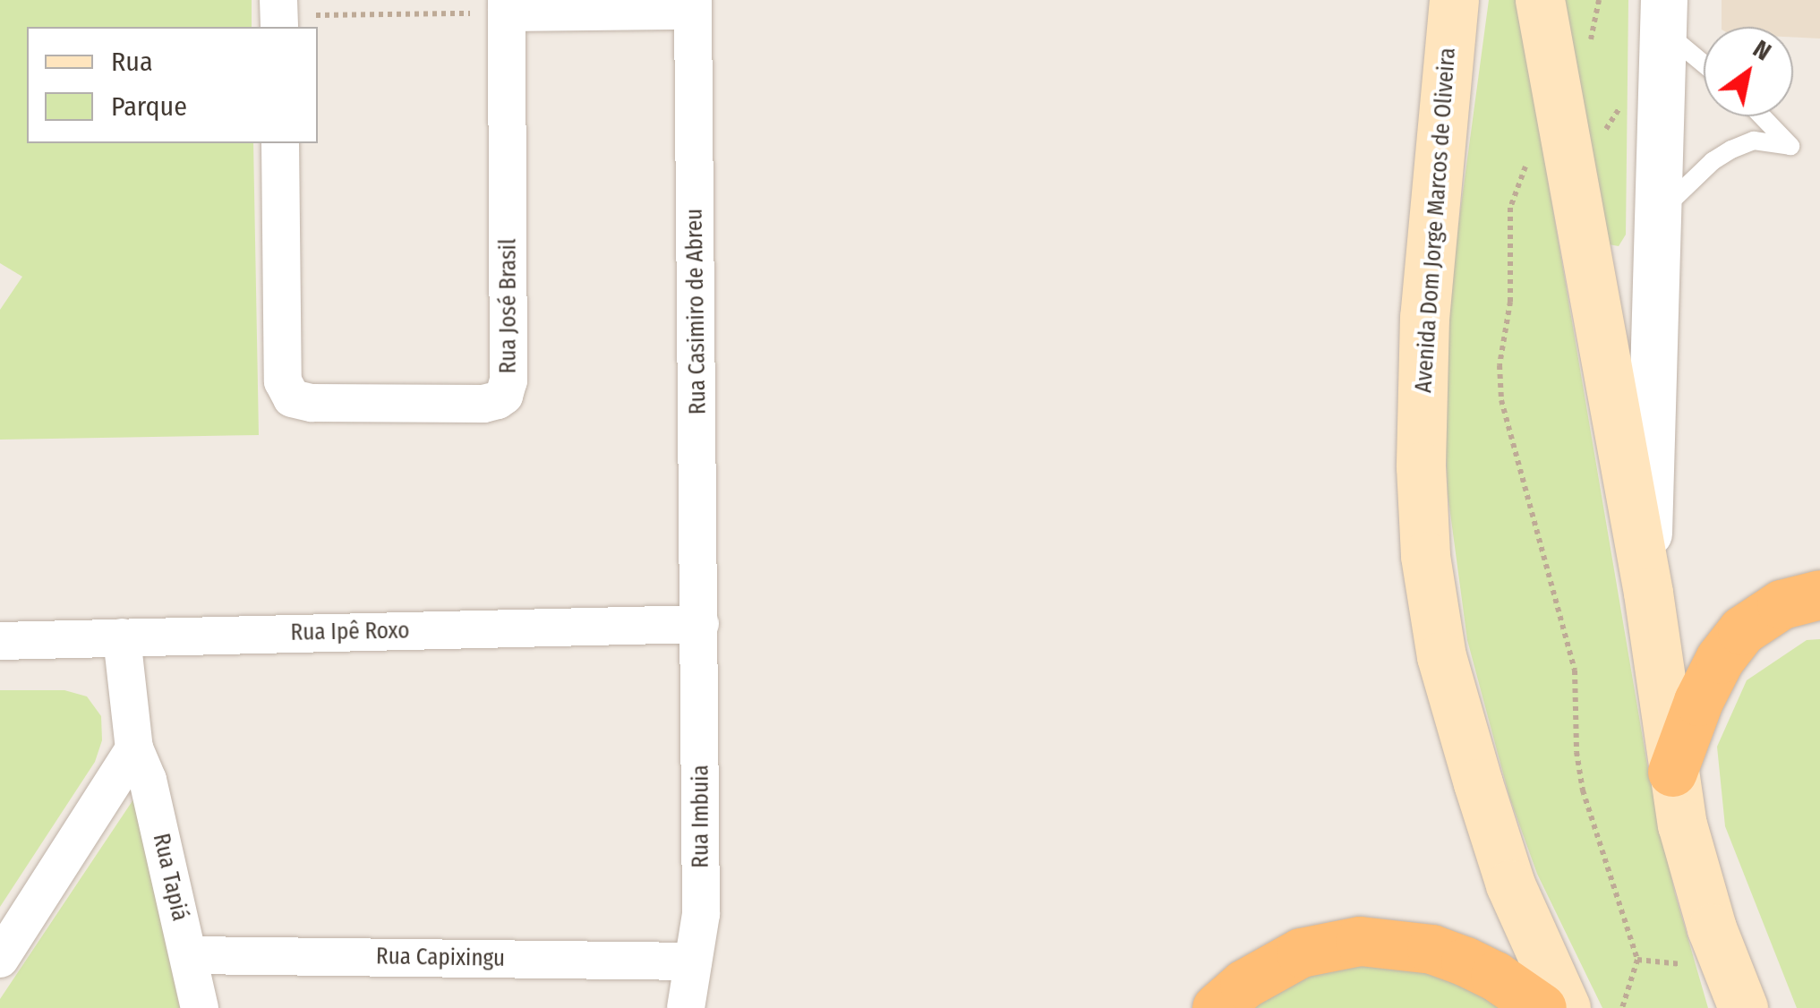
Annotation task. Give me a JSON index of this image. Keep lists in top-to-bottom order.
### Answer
{
  "streets": {
    "main road": ["Avenida Dom Jorge Marcos de Oliveira"],
    "street": [
      "Rua José Brasil",
      "Rua Casimiro de Abreu",
      "Rua Ipê Roxo",
      "Rua Imbuia",
      "Rua Tapiá",
      "Rua Capixingu"
    ]
  },
  "crossings": [
    ["Rua Casimiro de Abreu", "Rua Ipê Roxo"],
    ["Rua Casimiro de Abreu", "Rua Imbuia"],
    ["Rua Ipê Roxo", "Rua Imbuia"],
    ["Rua Ipê Roxo", "Rua Tapiá"],
    ["Rua Imbuia", "Rua Capixingu"],
    ["Rua Tapiá", "Rua Capixingu"]
  ],
  "legend": ["Rua", "Parque"],
  "north": "top right"
}
